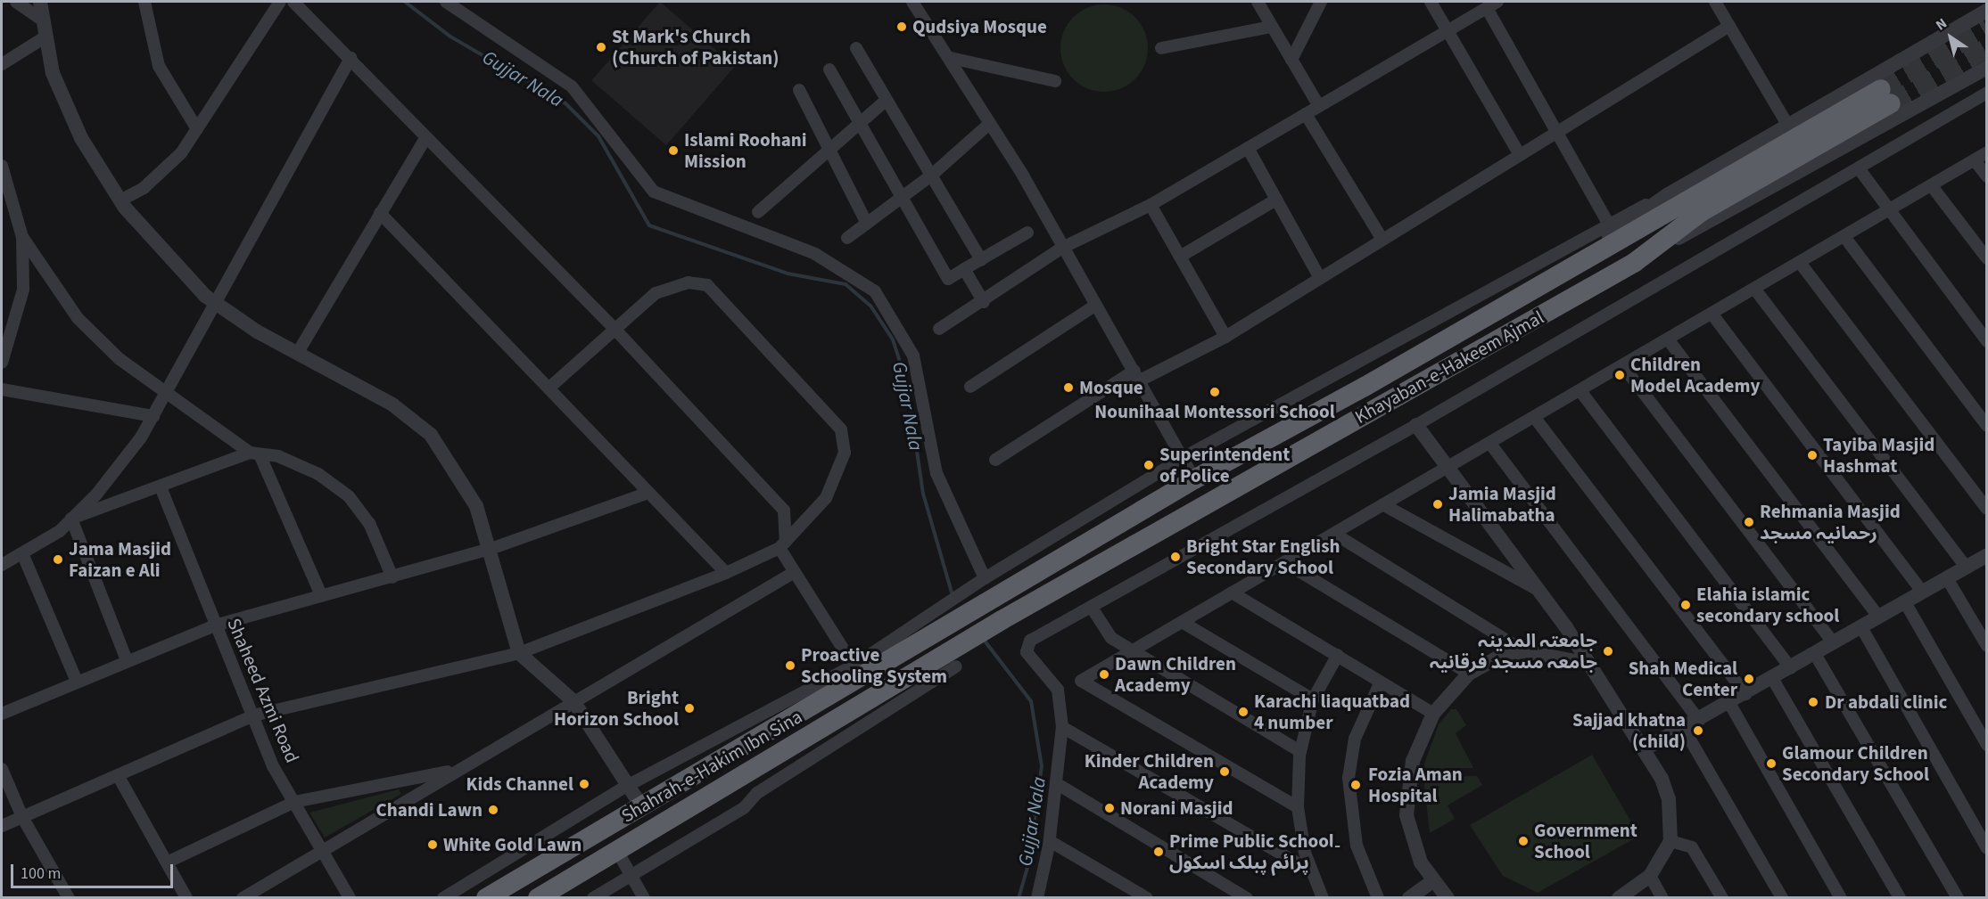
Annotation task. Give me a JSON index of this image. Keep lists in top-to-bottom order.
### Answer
{
  "streets": {
    "highway": ["Khayaban-e-Hakeem Ajmal", "Shahrah-e-Hakim Ibn Sina"],
    "street": ["Shaheed Azmi Road"]
  },
  "crossings": [
    ["Khayaban-e-Hakeem Ajmal", "Shahrah-e-Hakim Ibn Sina"]
  ],
  "water": ["Gujjar Nala"],
  "places": [
    "Qudsiya Mosque",
    "St Mark's Church (Church of Pakistan)",
    "Islami Roohani Mission",
    "Children Model Academy",
    "Mosque",
    "Nounihaal Montessori School",
    "Tayiba Masjid Hashmat",
    "Superintendent of Police",
    "Jamia Masjid Halimabatha",
    "Rehmania Masjid رحمانیہ مسجد",
    "Bright Star English Secondary School",
    "Jama Masjid Faizan e Ali",
    "Elahia islamic secondary school",
    "جامعتہ المدینہ جامعہ مسجد فرقانیہ",
    "Proactive Schooling System",
    "Dawn Children Academy",
    "Shah Medical Center",
    "Dr abdali clinic",
    "Bright Horizon School",
    "Karachi liaquatbad 4 number",
    "Sajjad khatna (child)",
    "Glamour Children Secondary School",
    "Kinder Children Academy",
    "Kids Channel",
    "Fozia Aman Hospital",
    "Norani Masjid",
    "Chandi Lawn",
    "Government School",
    "White Gold Lawn",
    "Prime Public School۔ پرائم پبلک اسکول"
  ],
  "scale_bar": "100 m",
  "north": "top left"
}
